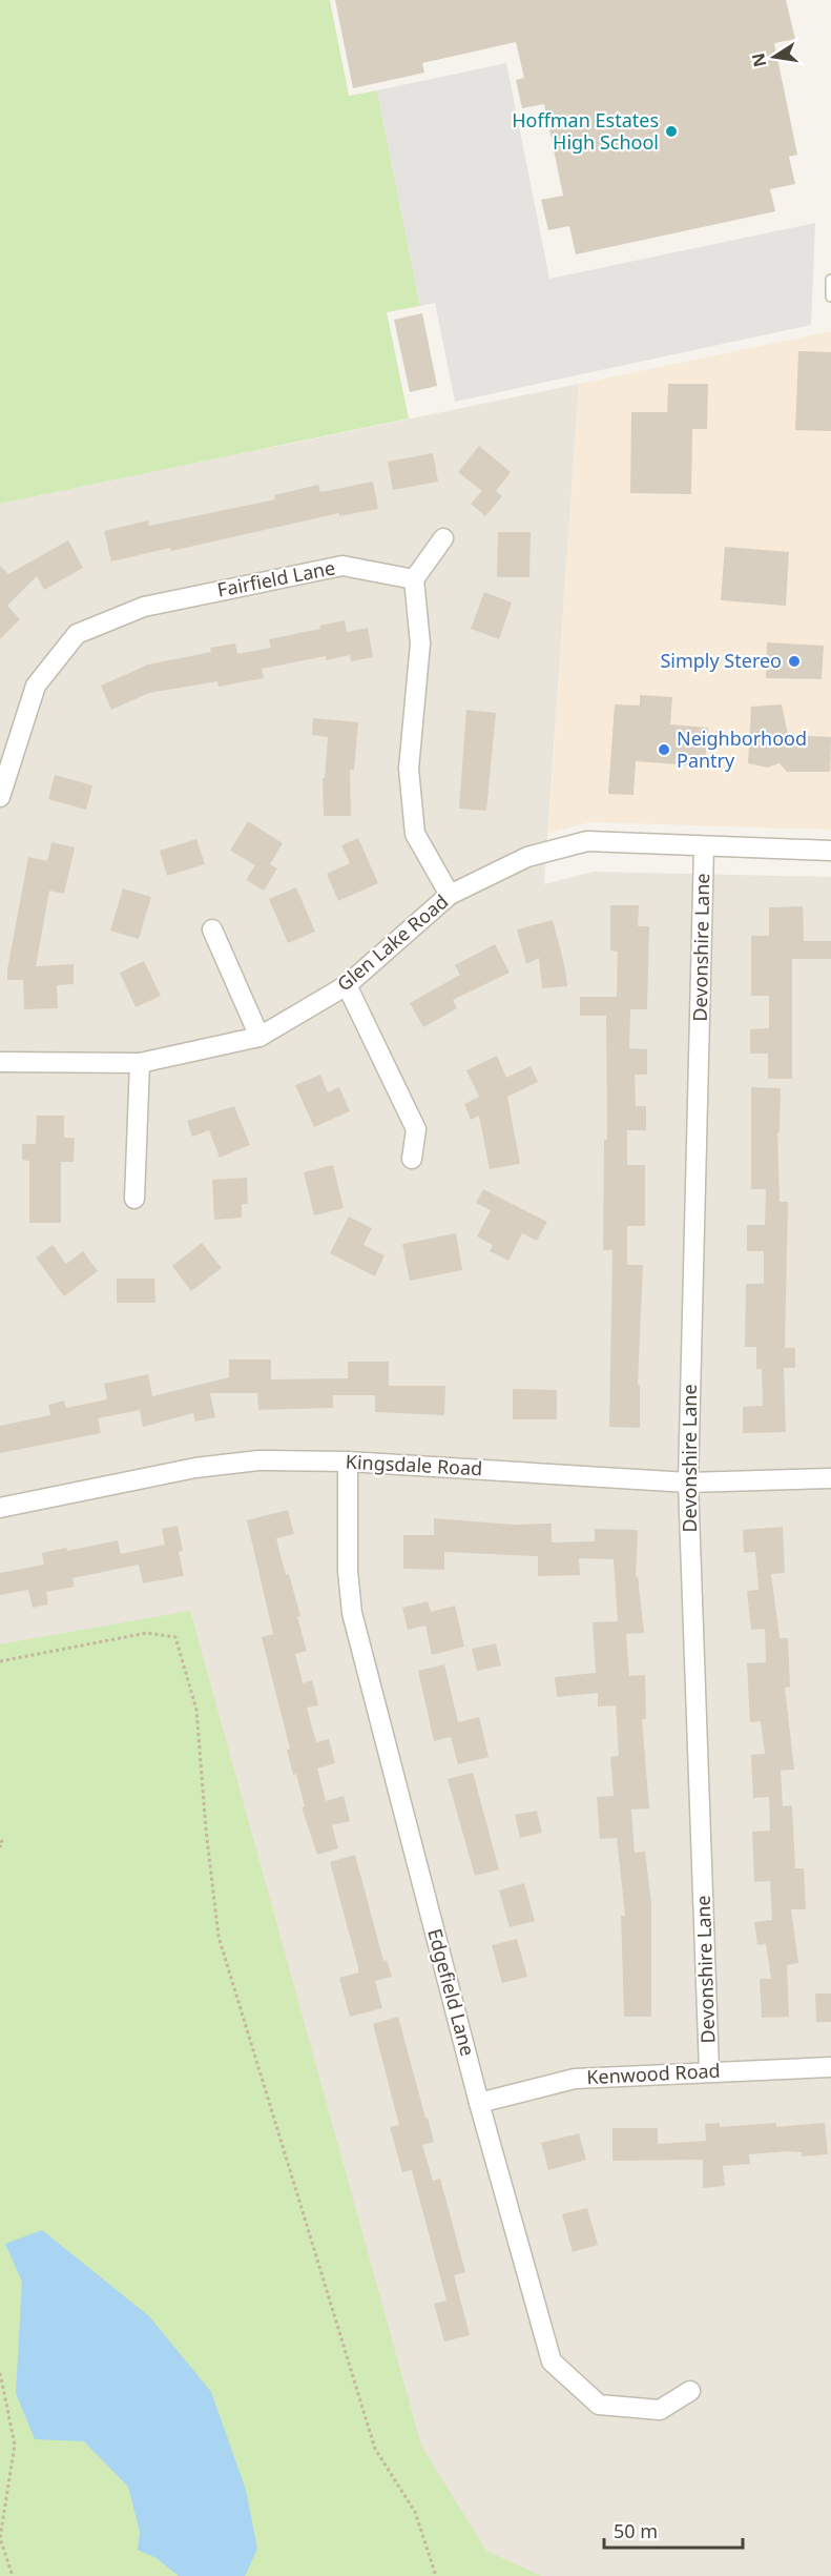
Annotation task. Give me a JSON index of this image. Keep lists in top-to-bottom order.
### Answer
{
  "streets": {
    "street": [
      "Fairfield Lane",
      "Glen Lake Road",
      "Devonshire Lane",
      "Kingsdale Road",
      "Edgefield Lane",
      "Kenwood Road"
    ]
  },
  "crossings": [
    ["Glen Lake Road", "Devonshire Lane"],
    ["Devonshire Lane", "Kingsdale Road"],
    ["Devonshire Lane", "Kenwood Road"],
    ["Kingsdale Road", "Edgefield Lane"],
    ["Edgefield Lane", "Kenwood Road"]
  ],
  "places": ["Hoffman Estates High School", "Simply Stereo", "Neighborhood Pantry"],
  "scale_bar": "50 m",
  "north": "left"
}
